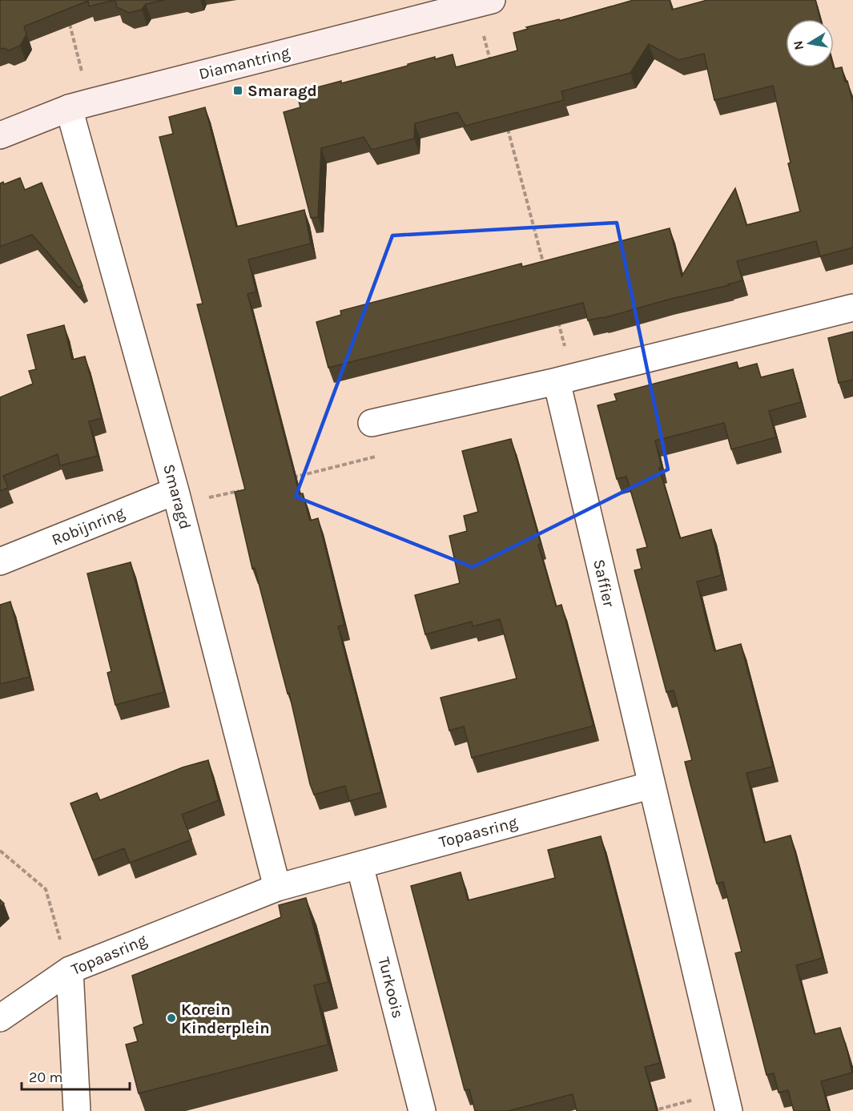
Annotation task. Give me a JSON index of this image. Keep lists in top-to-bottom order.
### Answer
{
  "streets": {
    "street": [
      "Diamantring",
      "Smaragd",
      "Robijnring",
      "Saffier",
      "Topaasring",
      "Turkoois"
    ]
  },
  "crossings": [
    ["Diamantring", "Smaragd"],
    ["Smaragd", "Robijnring"],
    ["Smaragd", "Topaasring"],
    ["Saffier", "Topaasring"],
    ["Topaasring", "Turkoois"]
  ],
  "places": {
    "transit": ["Smaragd"],
    "other": ["Korein Kinderplein"]
  },
  "scale_bar": "20 m",
  "north": "left"
}
